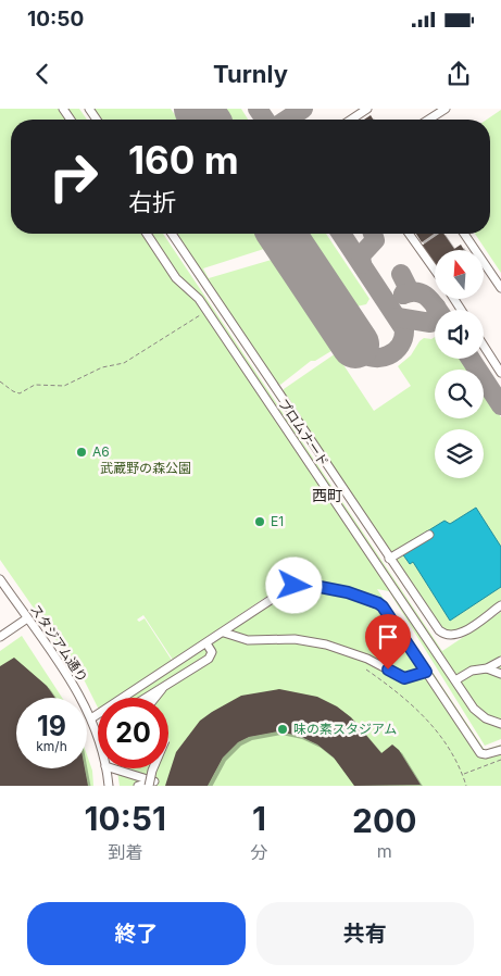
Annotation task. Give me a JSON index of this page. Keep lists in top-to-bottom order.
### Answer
{
  "streets": {
    "street": ["プロムナード", "スタジアム通り"]
  },
  "districts": ["西町"],
  "parks": ["武蔵野の森公園"],
  "places": ["A6", "E1", "味の素スタジアム"],
  "north": "top",
  "page": {
    "status": "10:50",
    "header": "Turnly",
    "turn": ["160 m", "右折"],
    "speed": "19 km/h",
    "limit": "20",
    "eta": [
      "10:51",
      "到着",
      "1",
      "分",
      "200",
      "m"
    ],
    "buttons": ["終了", "共有"]
  }
}
